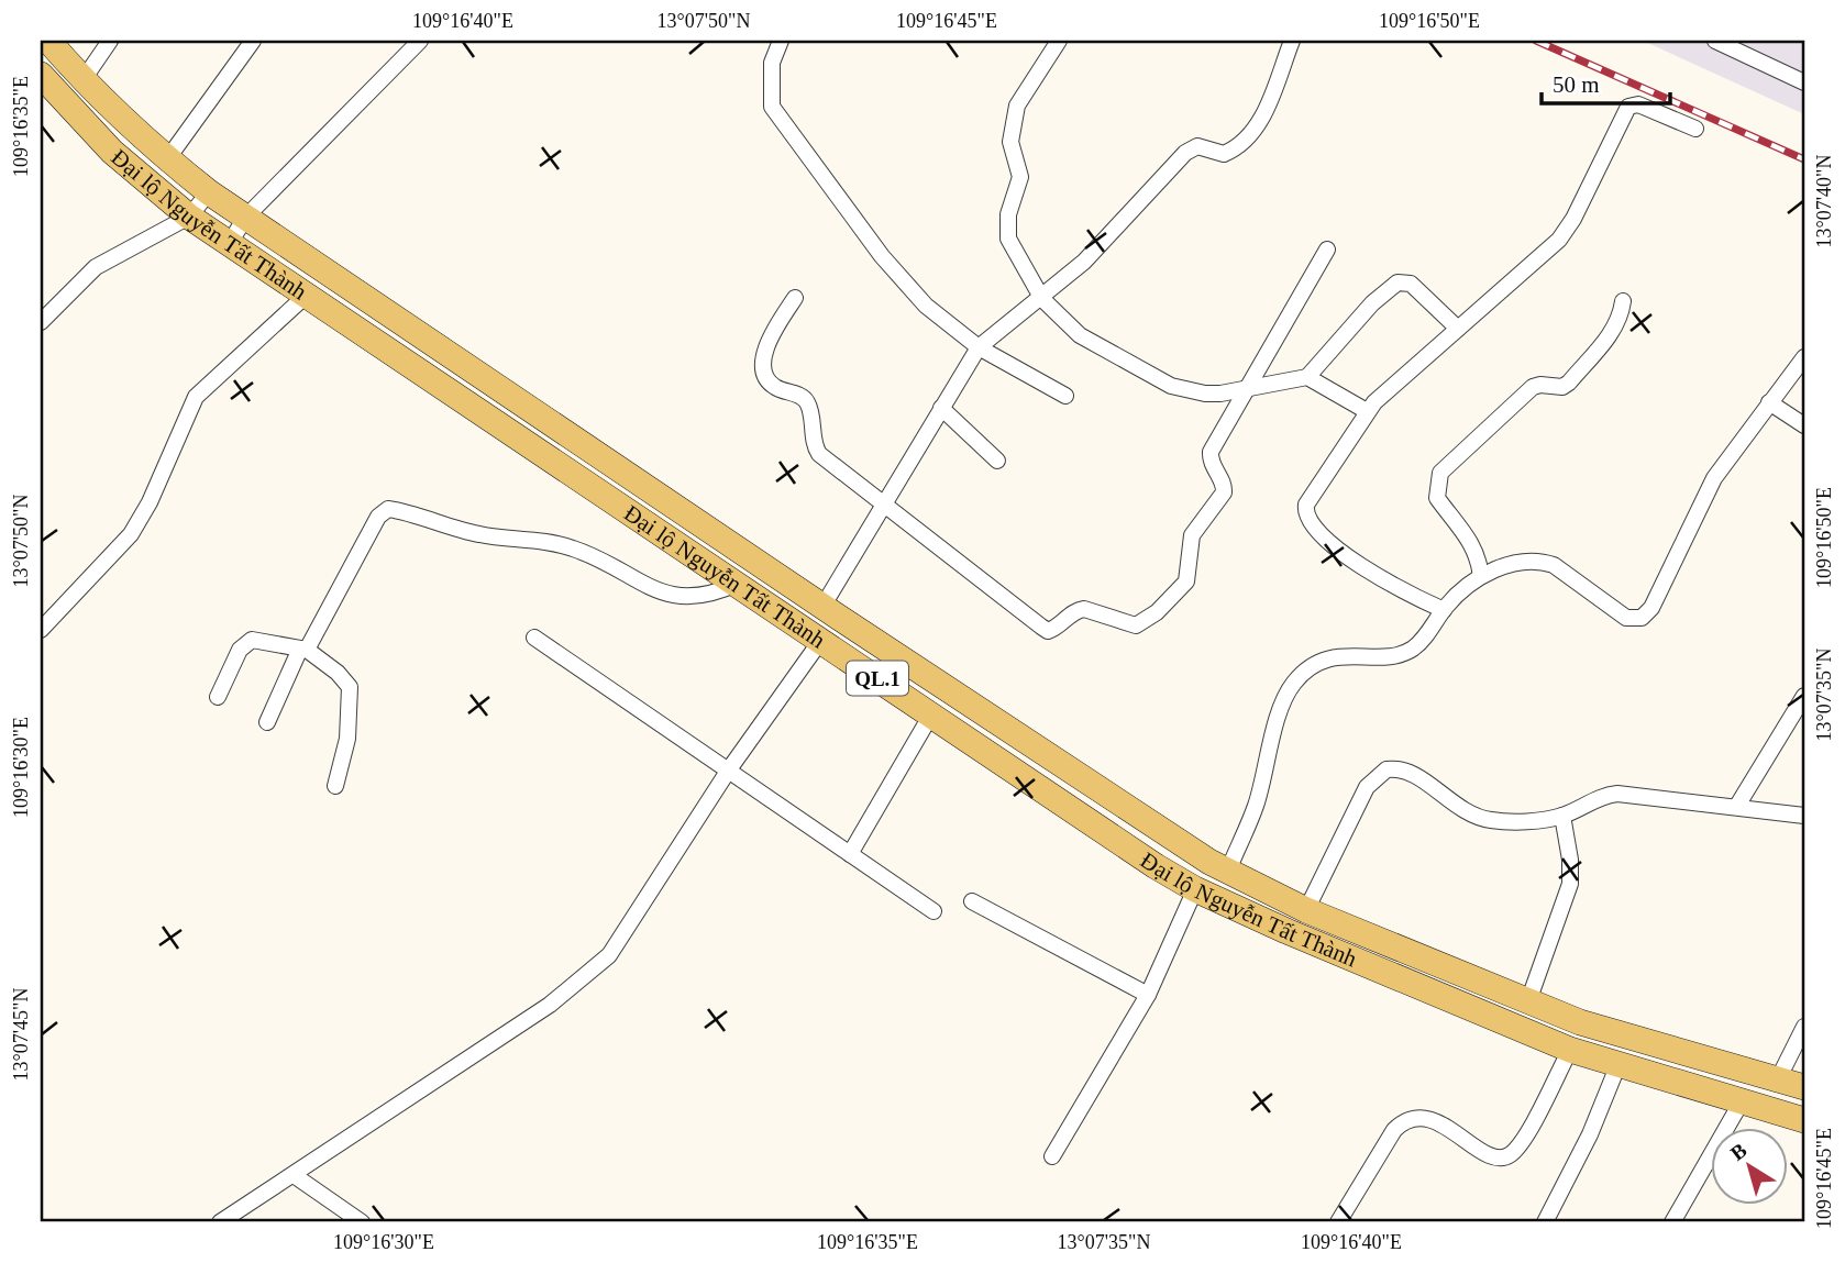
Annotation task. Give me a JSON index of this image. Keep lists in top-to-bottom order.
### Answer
{
  "streets": {
    "main road": ["Đại lộ Nguyễn Tất Thành", "QL.1"]
  },
  "scale_bar": "50 m",
  "north": "top left",
  "coordinates": [
    "109°16'40\"E",
    "13°07'50\"N",
    "109°16'45\"E",
    "109°16'50\"E",
    "109°16'35\"E",
    "13°07'40\"N",
    "13°07'35\"N",
    "109°16'30\"E",
    "13°07'45\"N"
  ]
}
